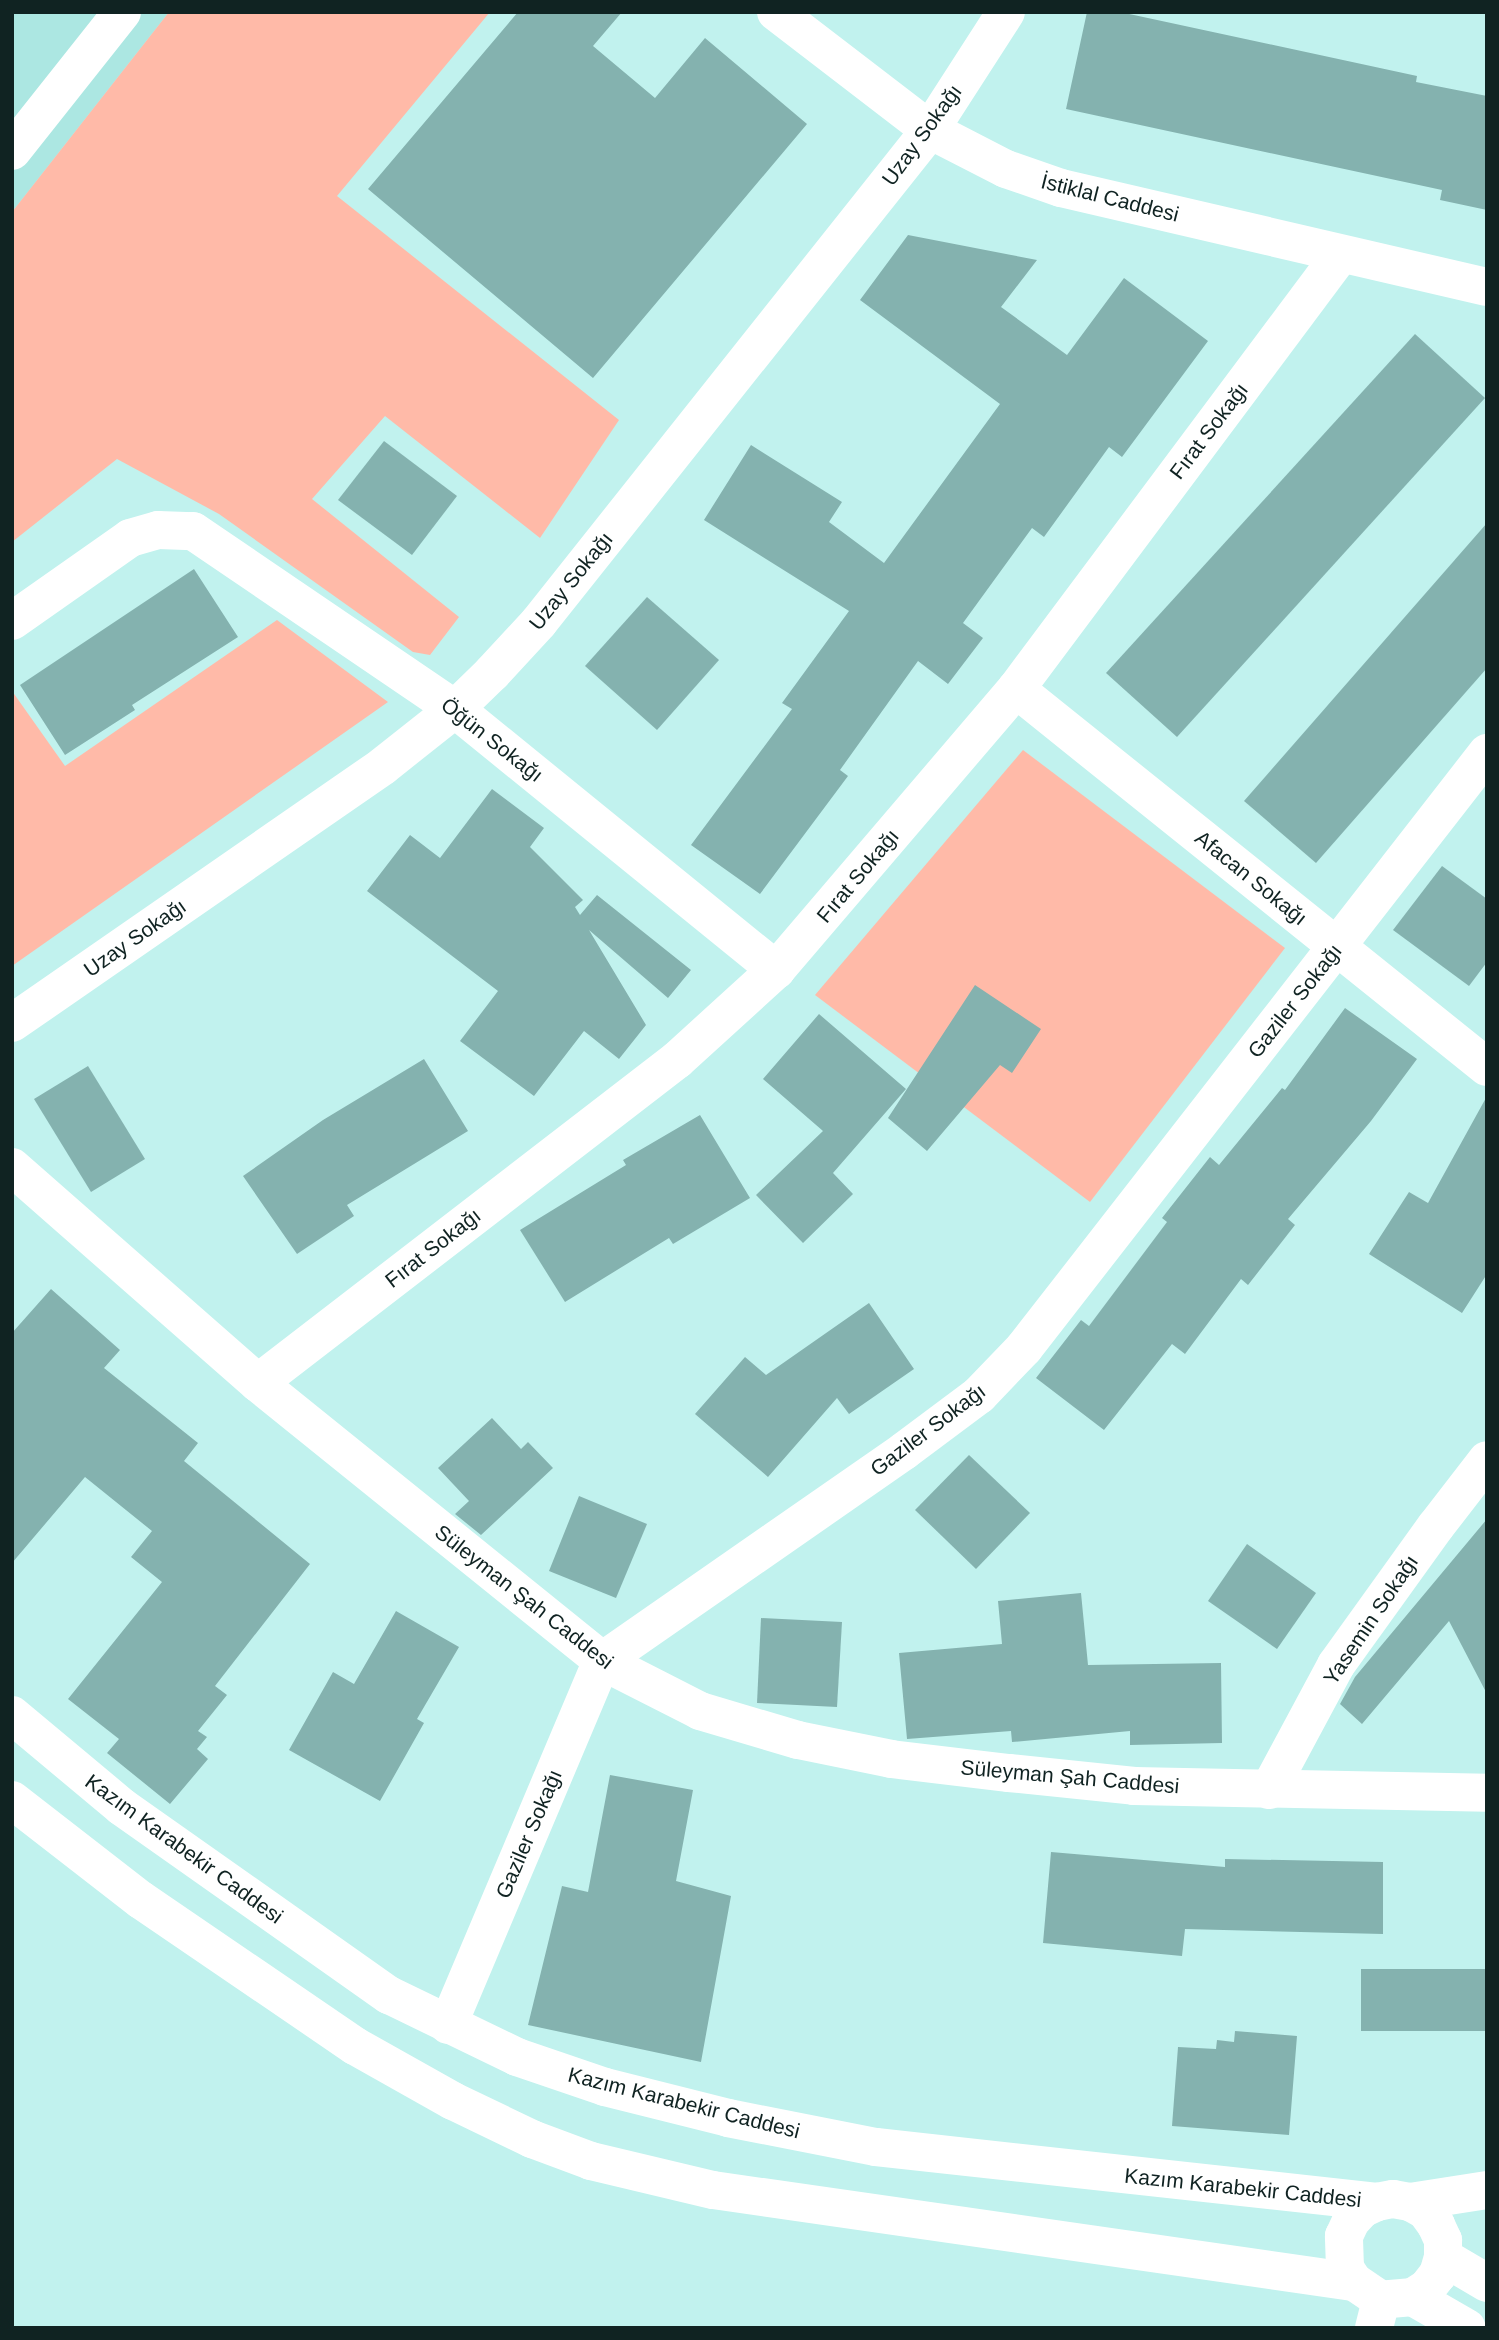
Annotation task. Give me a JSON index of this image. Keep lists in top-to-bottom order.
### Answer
{
  "streets": {
    "street": [
      "Uzay Sokağı",
      "İstiklal Caddesi",
      "Fırat Sokağı",
      "Öğün Sokağı",
      "Afacan Sokağı",
      "Gaziler Sokağı",
      "Süleyman Şah Caddesi",
      "Yasemin Sokağı",
      "Kazım Karabekir Caddesi"
    ]
  },
  "crossings": [
    ["Uzay Sokağı", "İstiklal Caddesi"],
    ["Uzay Sokağı", "Öğün Sokağı"],
    ["İstiklal Caddesi", "Fırat Sokağı"],
    ["Fırat Sokağı", "Öğün Sokağı"],
    ["Fırat Sokağı", "Afacan Sokağı"],
    ["Fırat Sokağı", "Süleyman Şah Caddesi"],
    ["Afacan Sokağı", "Gaziler Sokağı"],
    ["Gaziler Sokağı", "Süleyman Şah Caddesi"],
    ["Gaziler Sokağı", "Kazım Karabekir Caddesi"],
    ["Süleyman Şah Caddesi", "Yasemin Sokağı"]
  ]
}
